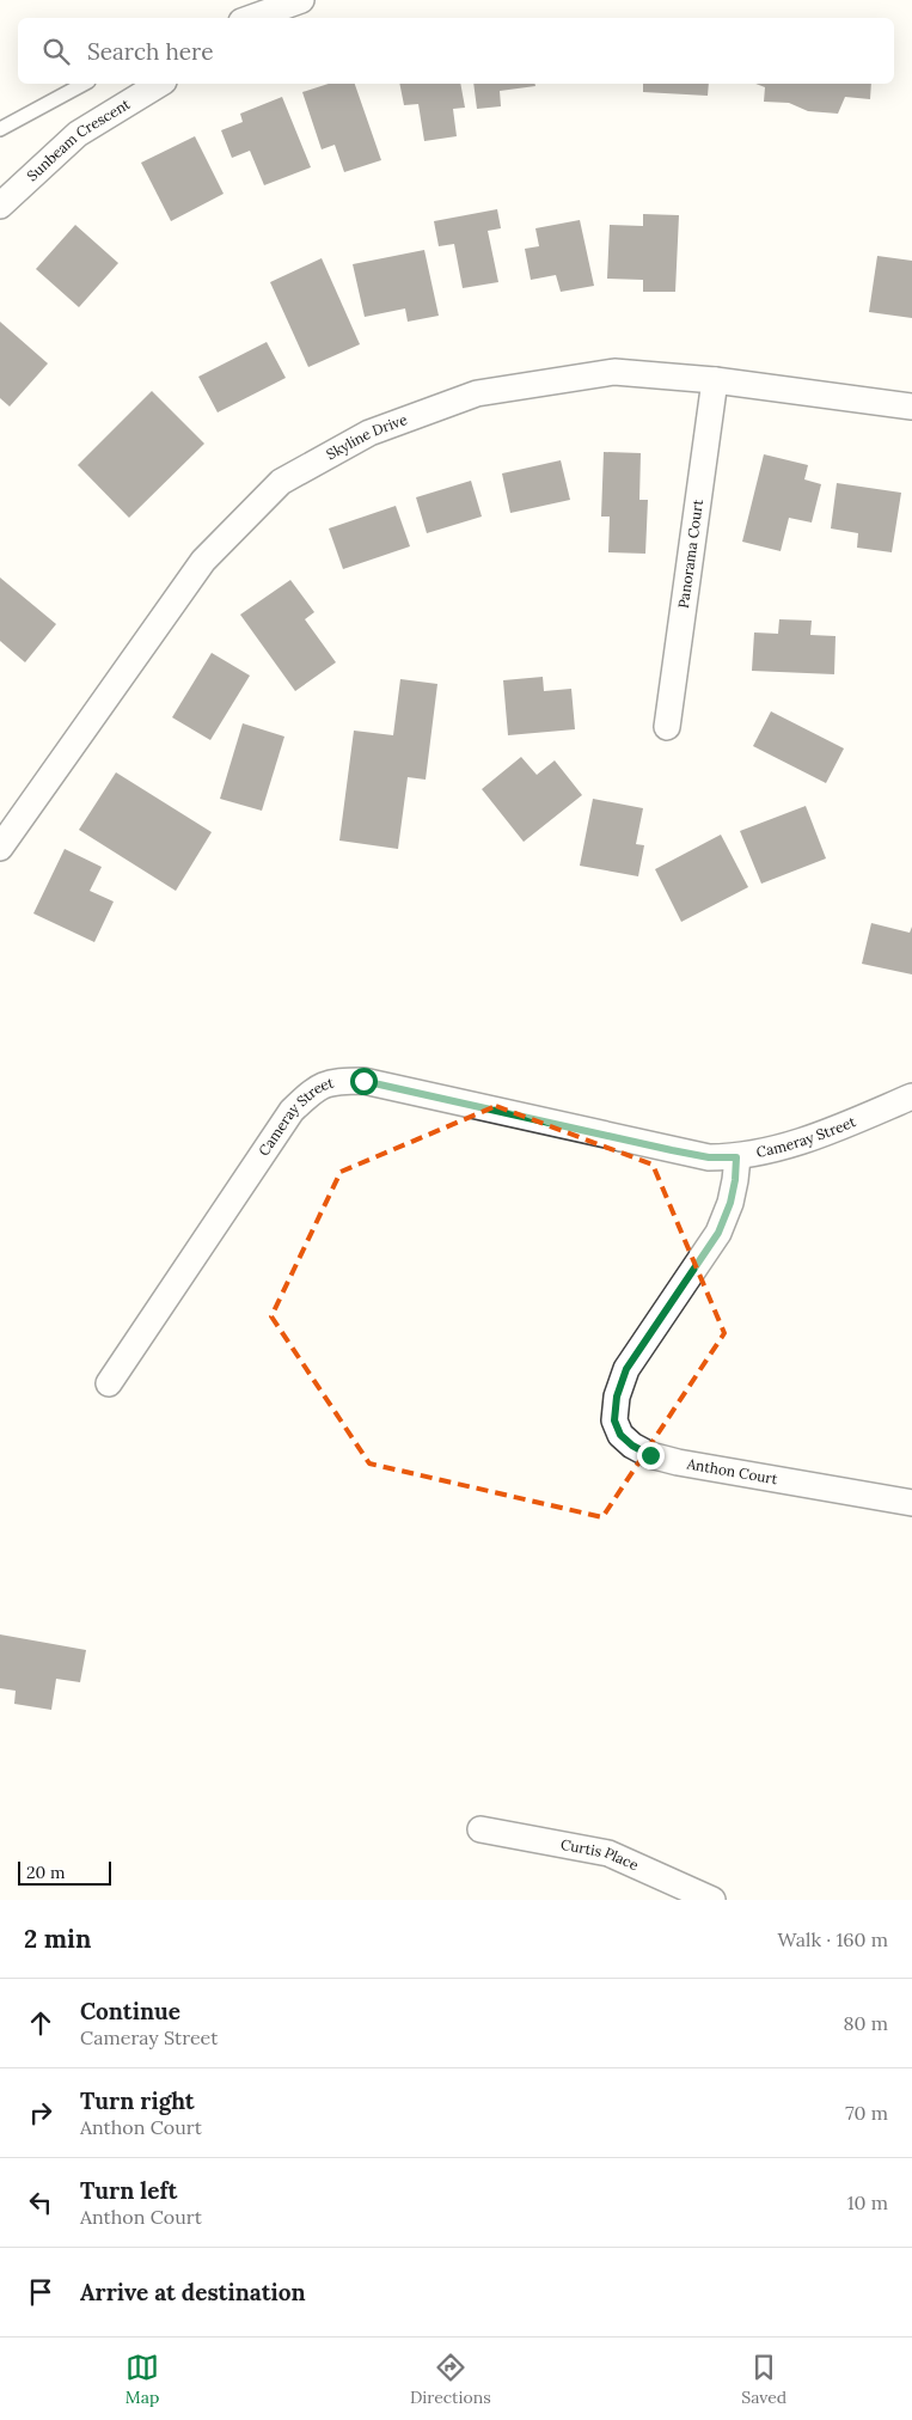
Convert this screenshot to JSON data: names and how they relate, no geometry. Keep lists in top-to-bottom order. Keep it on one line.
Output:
{"streets":{"street":["Sunbeam Crescent","Skyline Drive","Panorama Court","Cameray Street","Anthon Court","Curtis Place"]},"crossings":[["Skyline Drive","Panorama Court"],["Cameray Street","Anthon Court"]],"scale_bar":"20 m","page":{"search":"Search here","scale":"20 m","heading":["2 min","Walk · 160 m"],"list":[["Continue","Cameray Street","80 m"],["Turn right","Anthon Court","70 m"],["Turn left","Anthon Court","10 m"],"Arrive at destination"],"nav":["Map","Directions","Saved"]}}
